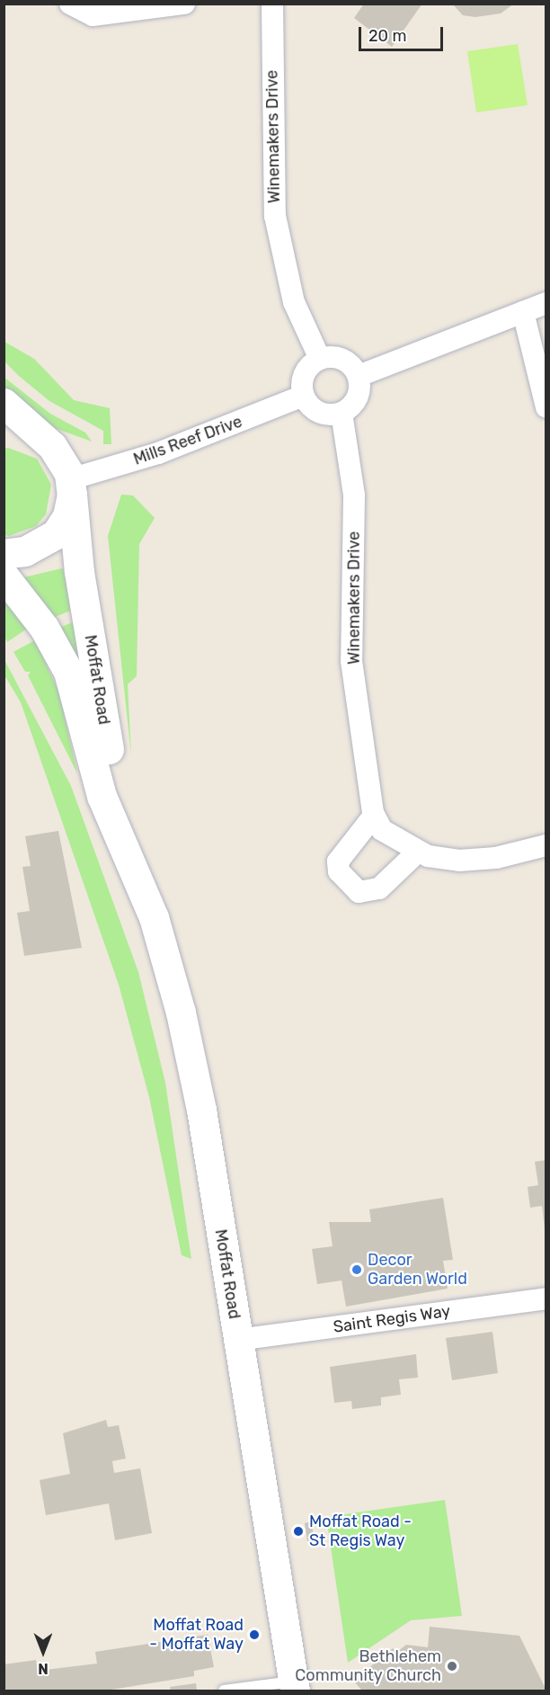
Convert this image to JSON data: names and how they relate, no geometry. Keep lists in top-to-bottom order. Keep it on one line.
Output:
{"streets":{"main road":["Moffat Road"],"street":["Winemakers Drive","Mills Reef Drive","Saint Regis Way"]},"crossings":[["Winemakers Drive","Mills Reef Drive"],["Mills Reef Drive","Moffat Road"],["Moffat Road","Saint Regis Way"]],"places":["Decor Garden World","Moffat Road - St Regis Way","Moffat Road - Moffat Way","Bethlehem Community Church"],"scale_bar":"20 m","north":"bottom"}
